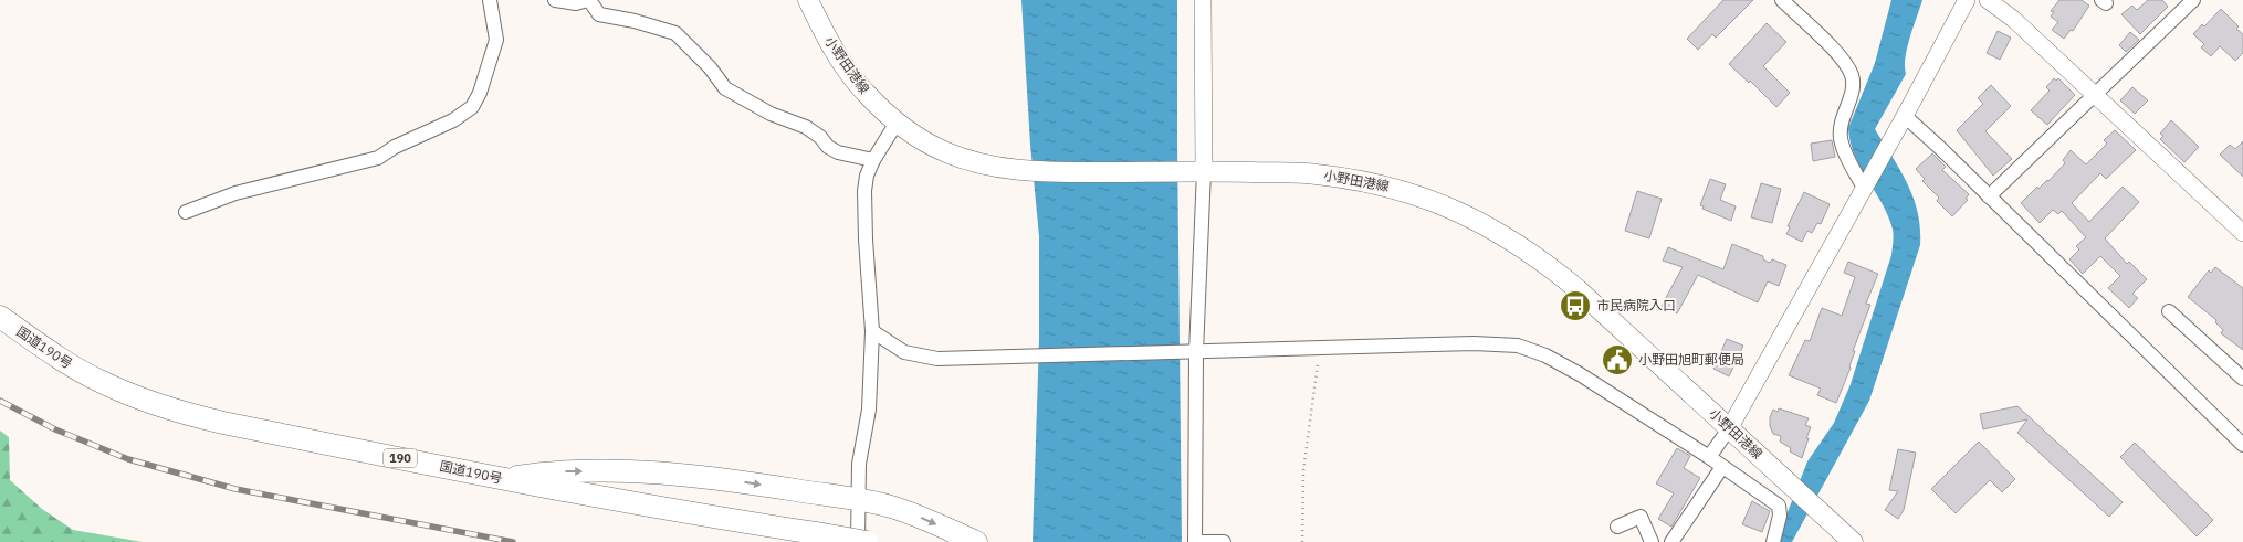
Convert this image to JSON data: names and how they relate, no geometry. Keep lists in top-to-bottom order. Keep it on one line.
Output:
{"streets":{"highway":["国道190号","190"],"main road":["小野田港線"]},"places":{"bus stop":["市民病院入口"],"public building":["小野田旭町郵便局"]}}
